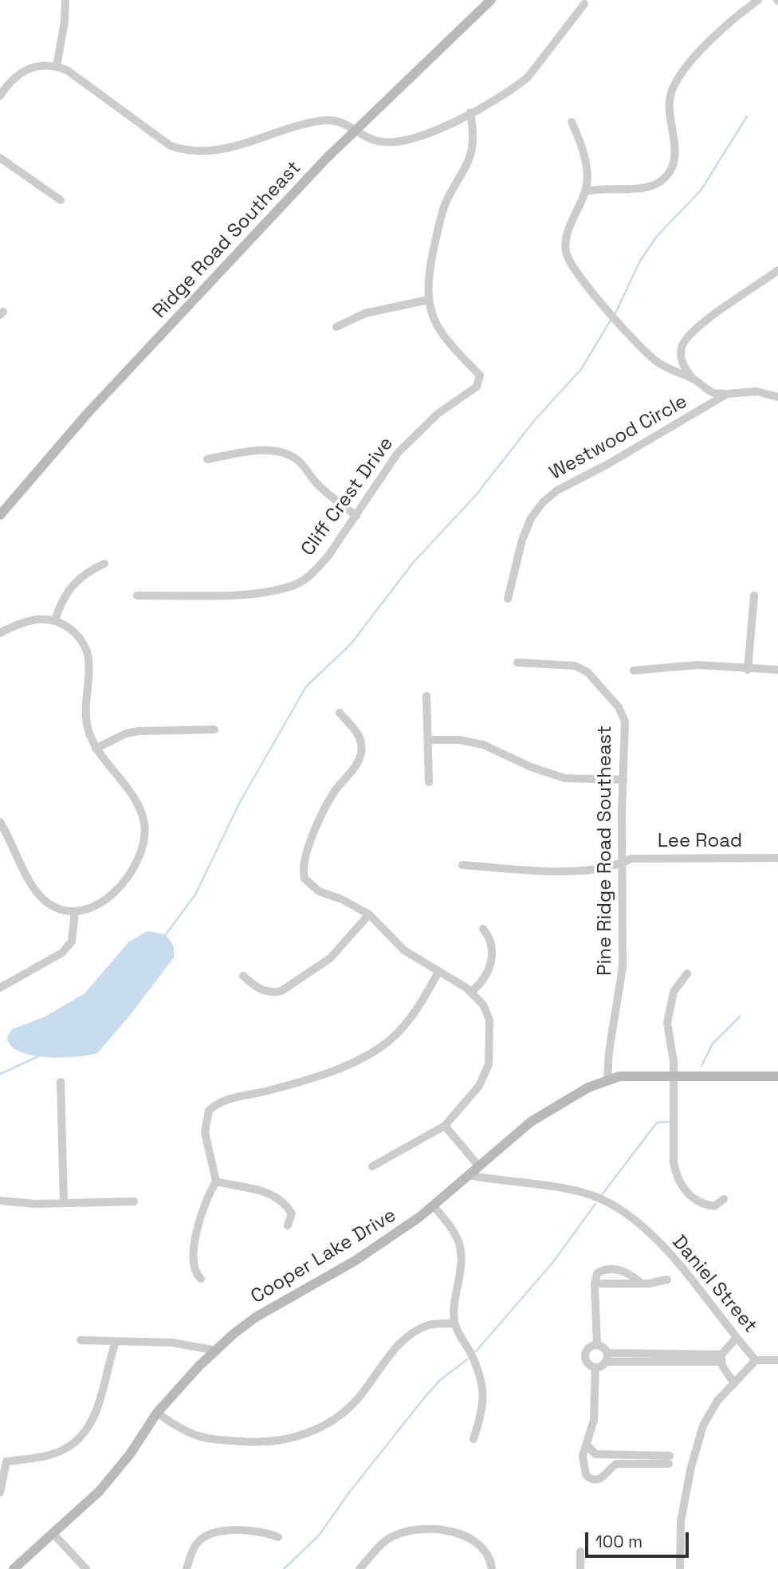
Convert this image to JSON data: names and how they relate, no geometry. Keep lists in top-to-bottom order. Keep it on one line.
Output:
{"streets":{"street":["Ridge Road Southeast","Westwood Circle","Cliff Crest Drive","Lee Road","Pine Ridge Road Southeast","Cooper Lake Drive","Daniel Street"]},"crossings":[["Lee Road","Pine Ridge Road Southeast"],["Pine Ridge Road Southeast","Cooper Lake Drive"],["Cooper Lake Drive","Daniel Street"]],"scale_bar":"100 m"}
